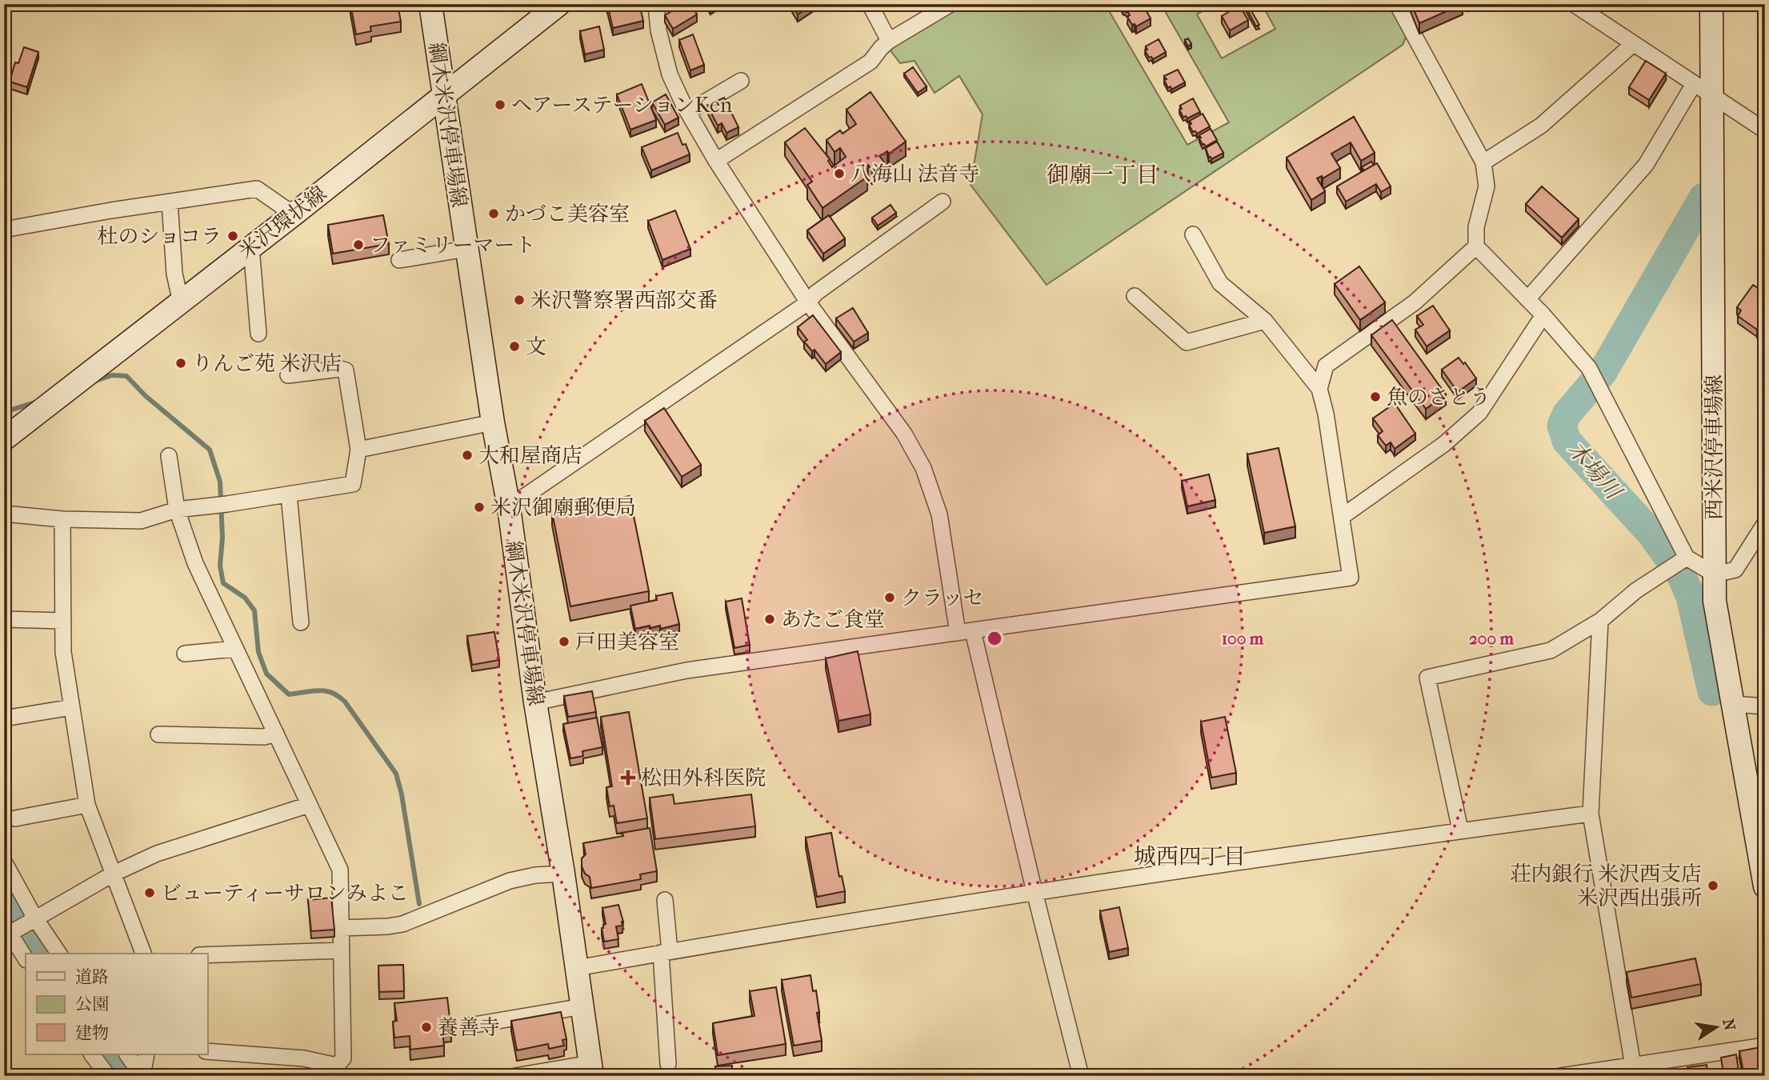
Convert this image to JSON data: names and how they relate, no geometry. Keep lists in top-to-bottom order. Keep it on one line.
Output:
{"streets":{"main road":["綱木米沢停車場線","米沢環状線","西米沢停車場線"]},"crossings":[["綱木米沢停車場線","米沢環状線"]],"districts":["御廟一丁目","城西四丁目"],"water":["木場川"],"places":{"other":["ヘアーステーションKen","八海山 法音寺","かづこ美容室","杜のショコラ","ファミリーマート","米沢警察署西部交番","文","りんご苑 米沢店","魚のさとう","大和屋商店","米沢御廟郵便局","クラッセ","あたご食堂","戸田美容室","荘内銀行 米沢西支店 米沢西出張所","ビューティーサロンみよこ","養善寺"],"health":["松田外科医院"]},"legend":["道路","公園","建物"],"north":"right","rings":["100 m","200 m"]}
